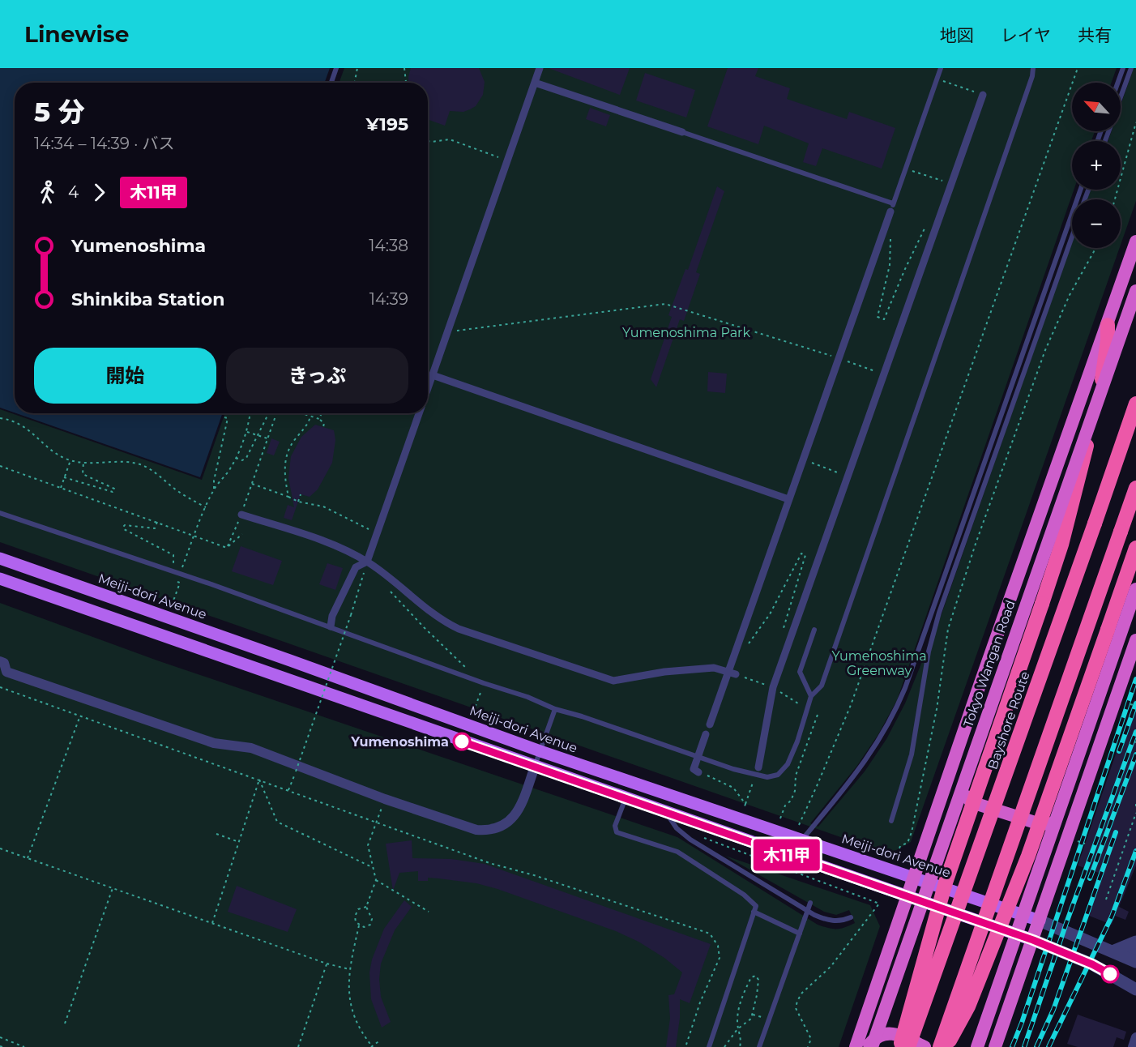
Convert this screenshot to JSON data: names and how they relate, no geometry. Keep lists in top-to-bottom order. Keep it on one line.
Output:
{"streets":{"highway":["Tokyo Wangan Road","Bayshore Route"],"main road":["Meiji-dori Avenue"]},"parks":["Yumenoshima Park","Yumenoshima Greenway"],"places":["Yumenoshima"],"lines":["bus line 木11甲"],"north":"top left","page":{"header":"Linewise","nav":["地図","レイヤ","共有"],"on_map":"木11甲","map_buttons":["+","−"],"heading":["5 分","14:34 – 14:39 · バス","¥195"],"legs":["4","木11甲"],"list":[{"name":"Yumenoshima","value":"14:38"},{"name":"Shinkiba Station","value":"14:39"}],"buttons":["開始","きっぷ"]}}
